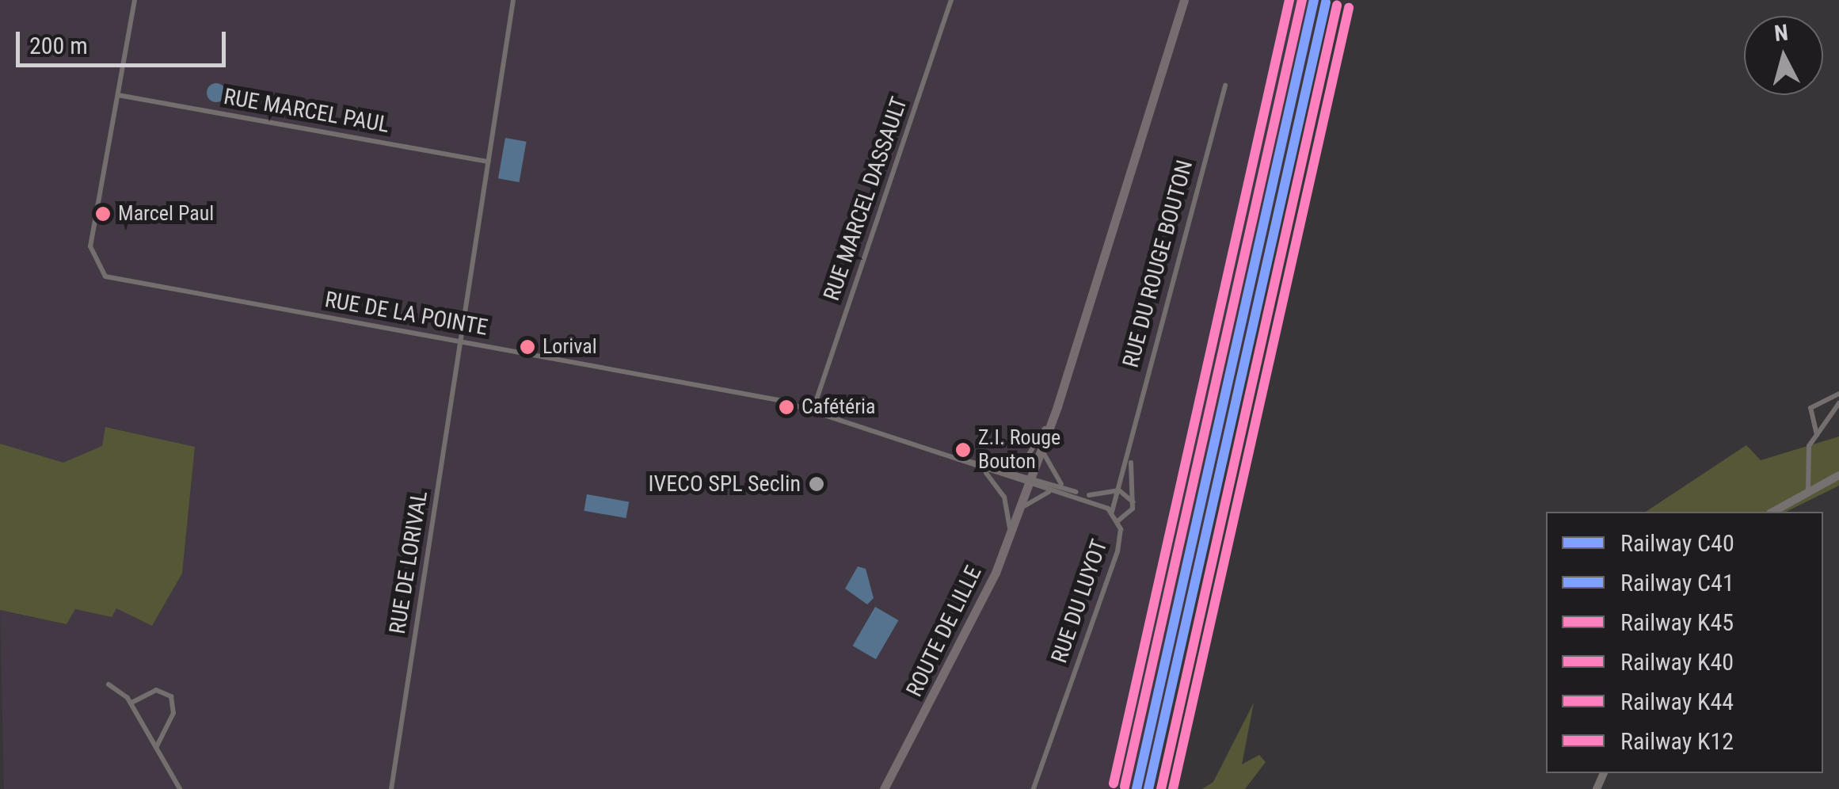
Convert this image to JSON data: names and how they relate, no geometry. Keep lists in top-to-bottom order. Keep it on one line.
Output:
{"streets":{"main road":["ROUTE DE LILLE"],"street":["RUE MARCEL PAUL","RUE MARCEL DASSAULT","RUE DU ROUGE BOUTON","RUE DE LA POINTE","RUE DE LORIVAL","RUE DU LUYOT"]},"crossings":[["RUE MARCEL PAUL","RUE DE LA POINTE"],["RUE MARCEL DASSAULT","RUE DE LA POINTE"],["RUE DU ROUGE BOUTON","RUE DU LUYOT"],["RUE DE LA POINTE","RUE DE LORIVAL"],["RUE DE LA POINTE","RUE DU LUYOT"],["RUE DE LA POINTE","ROUTE DE LILLE"],["RUE DU LUYOT","ROUTE DE LILLE"]],"places":["Marcel Paul","Lorival","Cafétéria","Z.I. Rouge Bouton","IVECO SPL Seclin"],"lines":["rail line C40","rail line K45","rail line K44","rail line C41","rail line K40","rail line K12"],"legend":["Railway C40","Railway C41","Railway K45","Railway K40","Railway K44","Railway K12"],"scale_bar":"200 m","north":"top"}
